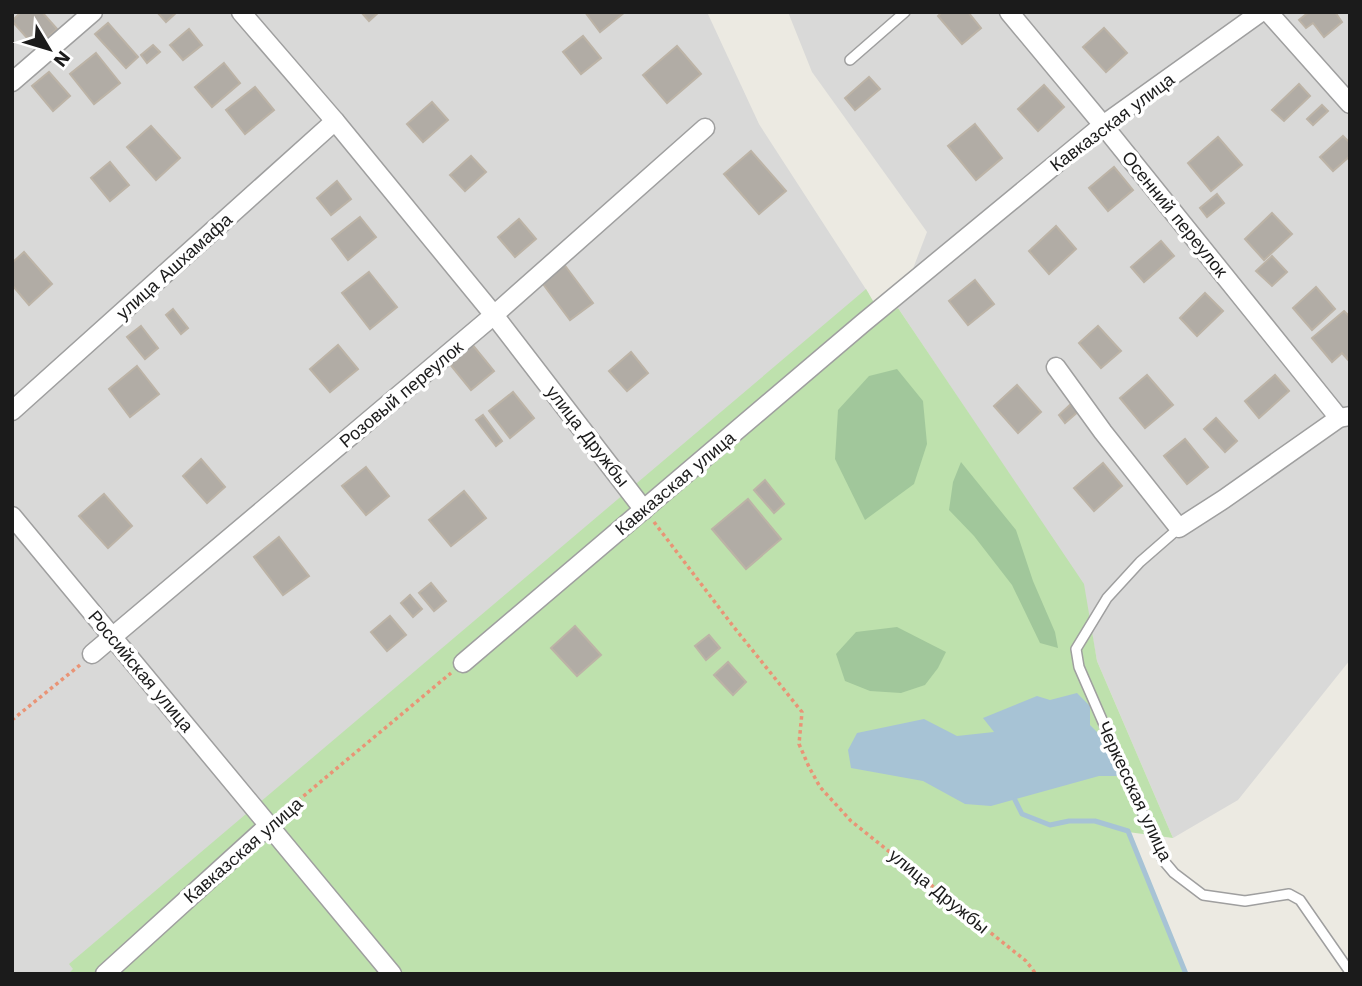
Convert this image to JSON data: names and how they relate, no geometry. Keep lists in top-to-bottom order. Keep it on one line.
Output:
{"streets":{"street":["Кавказcкая улица","Осенний переулок","улица Ашхамафа","Розовый переулок","улица Дружбы","Российская улица"],"lane":["Черкесская улица"]},"crossings":[["Кавказcкая улица","Осенний переулок"],["Кавказcкая улица","улица Дружбы"],["Кавказcкая улица","Российская улица"],["улица Ашхамафа","улица Дружбы"],["Розовый переулок","улица Дружбы"],["Розовый переулок","Российская улица"]],"north":"bottom right"}
